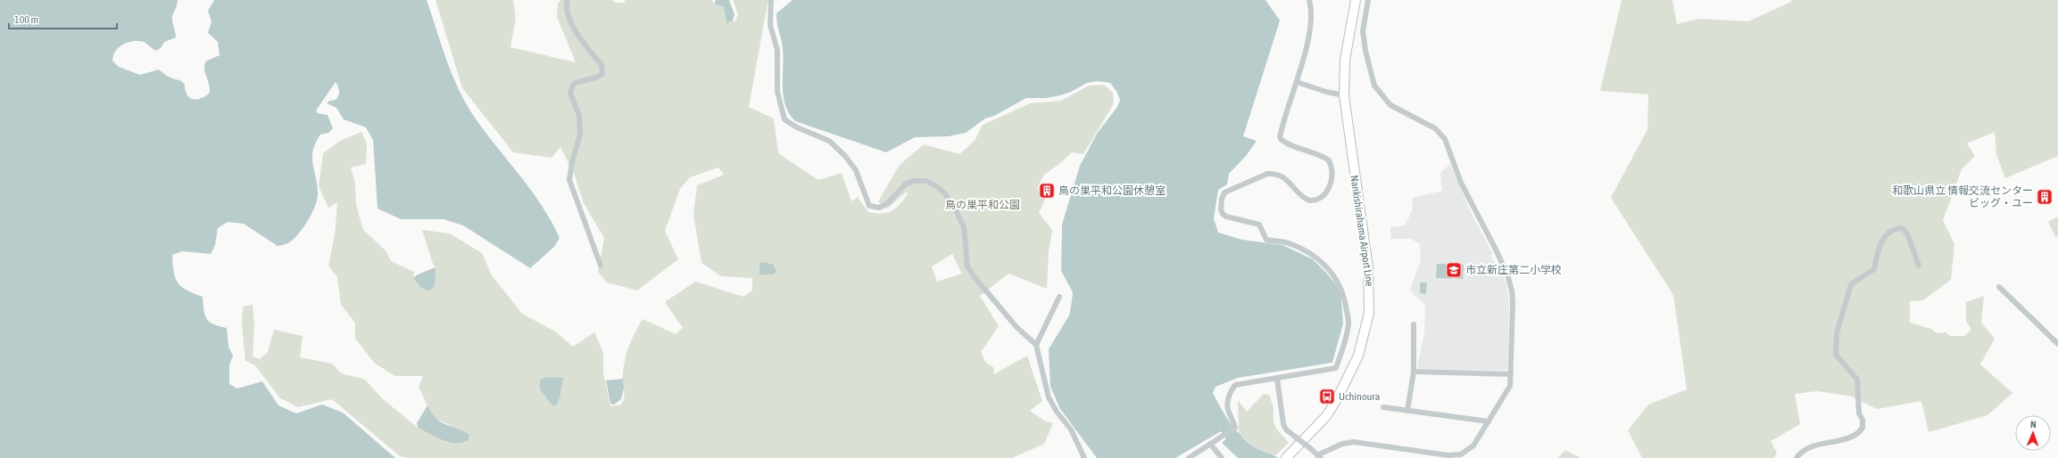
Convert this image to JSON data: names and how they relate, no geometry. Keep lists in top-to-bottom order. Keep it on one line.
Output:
{"streets":{"main road":["Nankishirahama Airport Line"]},"parks":["鳥の巣平和公園"],"places":{"building":["鳥の巣平和公園休憩室","和歌山県立 情報交流センター ビッグ・ユー"],"school or university":["市立新庄第二小学校"],"bus stop":["Uchinoura"]},"scale_bar":"100 m","north":"top"}
